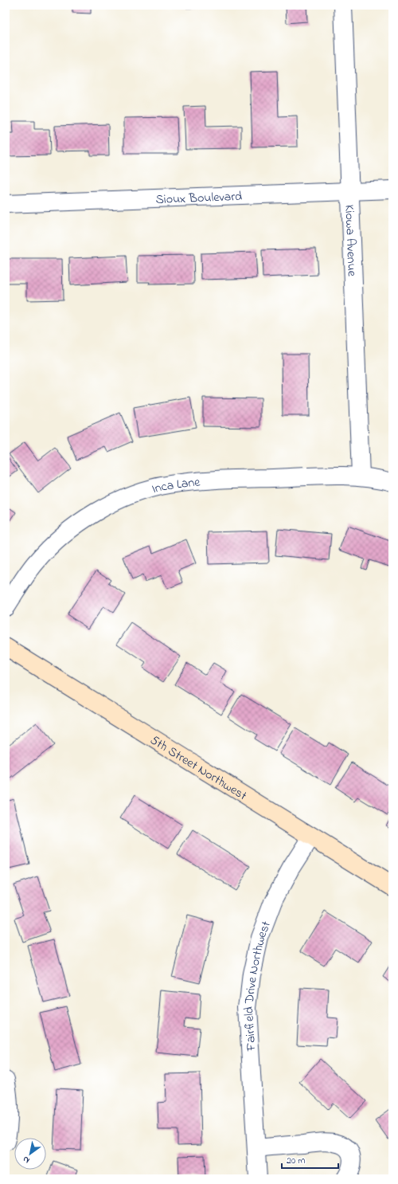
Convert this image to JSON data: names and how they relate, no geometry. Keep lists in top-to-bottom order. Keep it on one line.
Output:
{"streets":{"street":["Sioux Boulevard","Kiowa Avenue","Inca Lane","5th Street Northwest","Fairfield Drive Northwest"]},"crossings":[["Sioux Boulevard","Kiowa Avenue"],["Kiowa Avenue","Inca Lane"],["5th Street Northwest","Fairfield Drive Northwest"]],"scale_bar":"20 m","north":"bottom left"}
